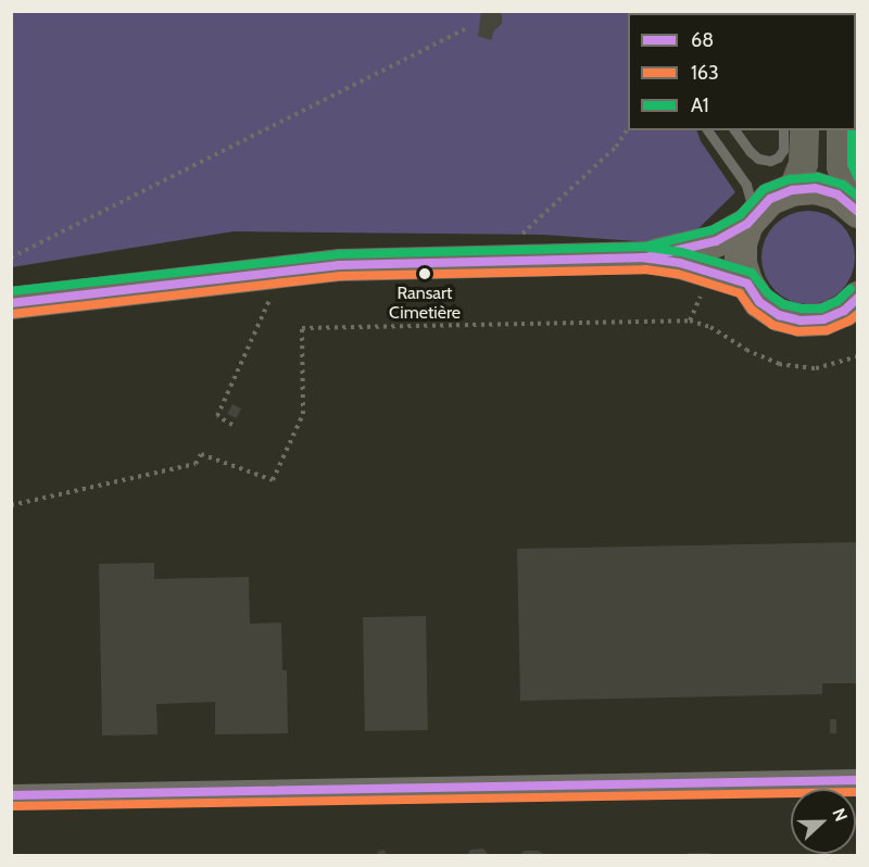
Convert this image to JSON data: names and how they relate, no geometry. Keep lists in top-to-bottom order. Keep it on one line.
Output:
{"places":["Ransart Cimetière"],"lines":["transit line A1","transit line 68","transit line 163"],"legend":["68","163","A1"],"north":"right"}
